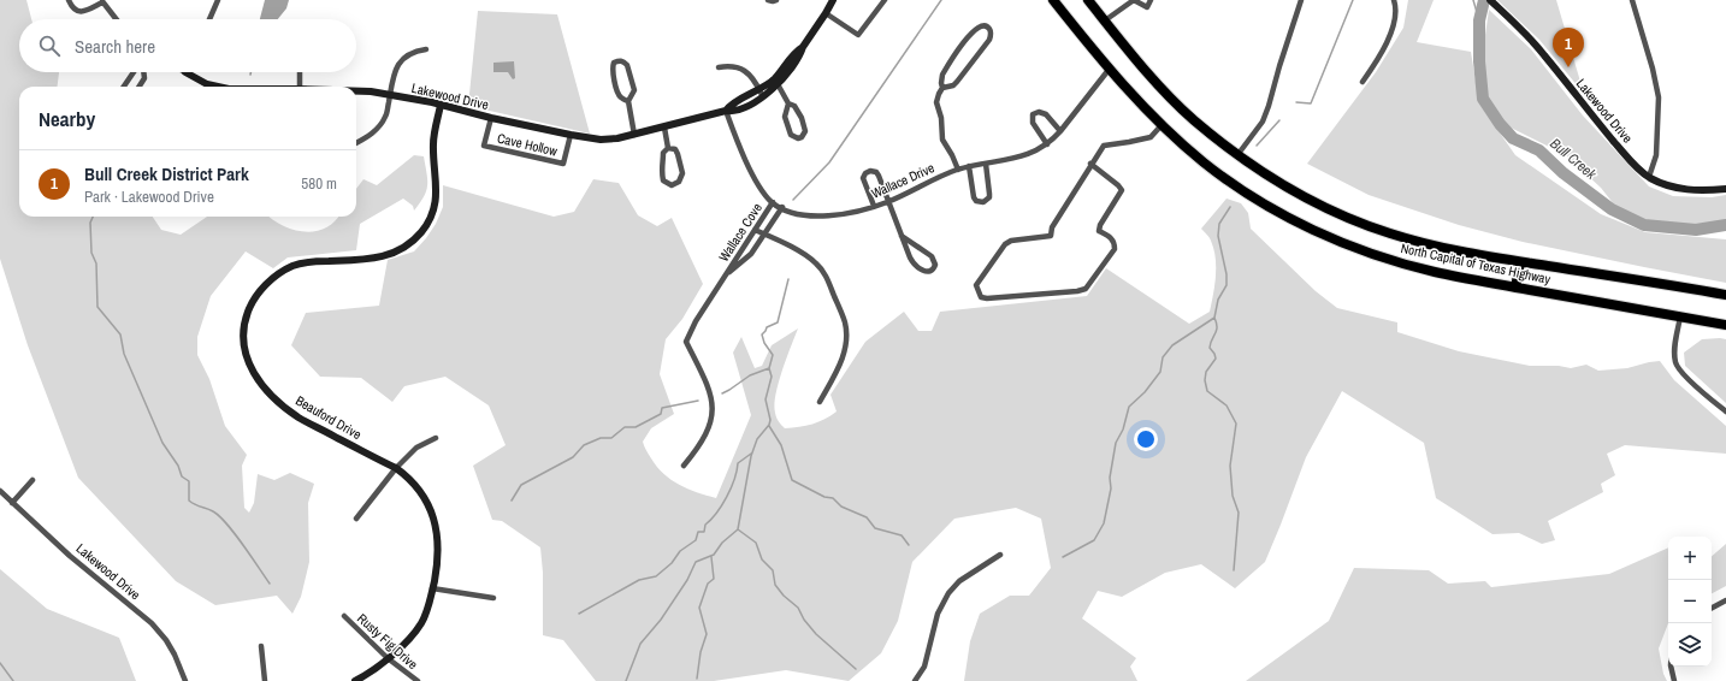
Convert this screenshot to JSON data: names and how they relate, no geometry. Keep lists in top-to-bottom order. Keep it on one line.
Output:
{"streets":{"highway":["North Capital of Texas Highway"],"street":["Lakewood Drive","Cave Hollow","Wallace Drive","Wallace Cove","Beauford Drive","Rusty Fig Drive"]},"crossings":[["Lakewood Drive","Cave Hollow"],["Lakewood Drive","Wallace Drive"],["Lakewood Drive","Beauford Drive"],["Wallace Drive","Wallace Cove"],["Wallace Drive","North Capital of Texas Highway"],["Beauford Drive","Rusty Fig Drive"]],"water":["Bull Creek"],"page":{"search":"Search here","pins":"1","heading":"Nearby","list":[{"mark":"1","name":"Bull Creek District Park","note":"Park · Lakewood Drive","value":"580 m"}],"map_buttons":["+","−"]}}
